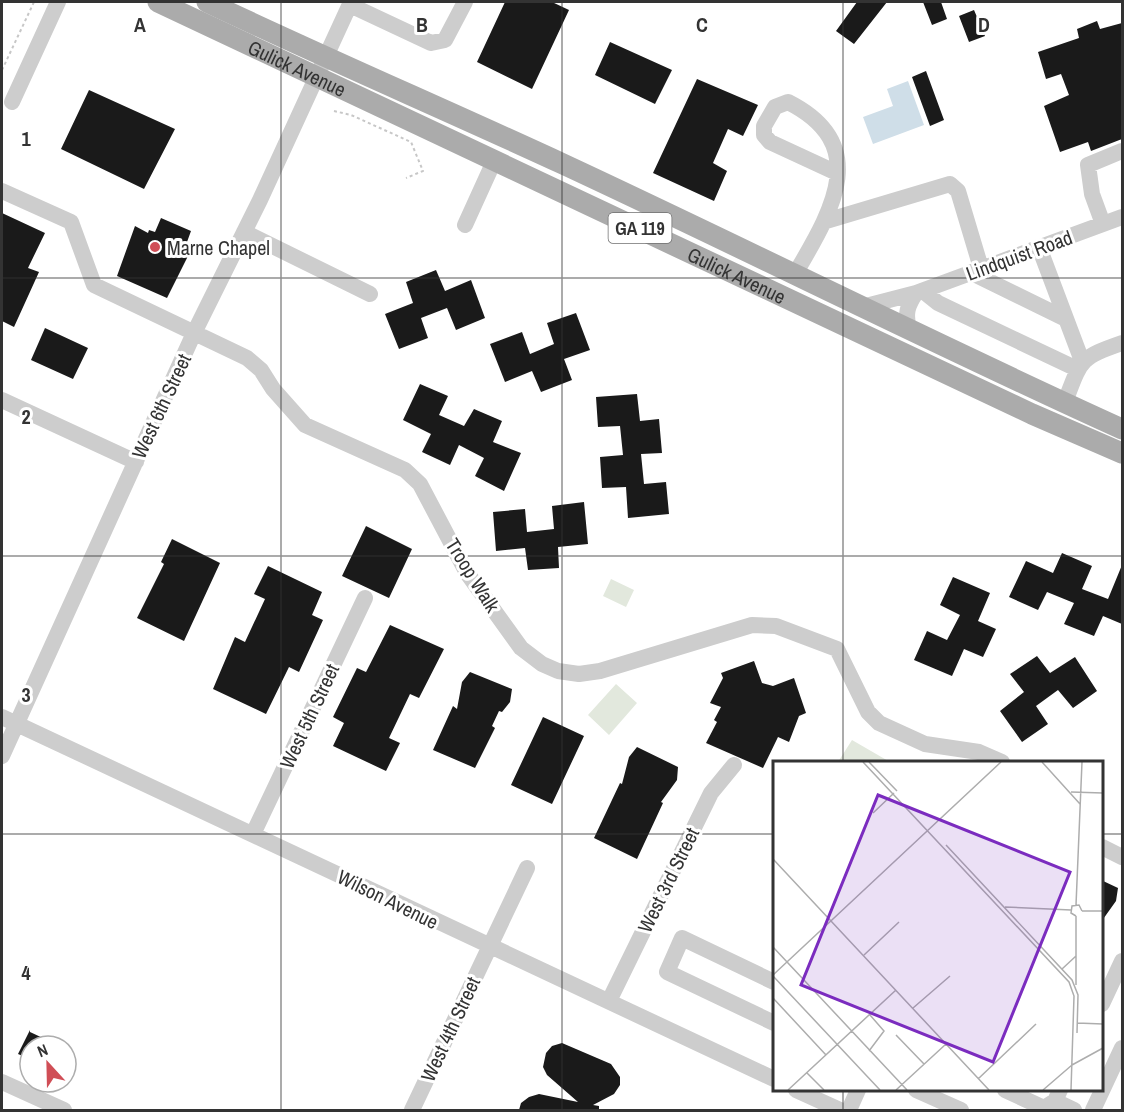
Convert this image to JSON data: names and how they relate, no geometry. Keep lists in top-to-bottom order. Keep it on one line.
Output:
{"streets":{"main road":["Gulick Avenue","GA 119"],"street":["Lindquist Road","West 6th Street","Troop Walk","West 5th Street","West 3rd Street","Wilson Avenue","West 4th Street"]},"crossings":[["Gulick Avenue","Lindquist Road"],["Gulick Avenue","West 6th Street"],["West 6th Street","Troop Walk"],["West 6th Street","Wilson Avenue"],["West 5th Street","Wilson Avenue"],["West 3rd Street","Wilson Avenue"],["Wilson Avenue","West 4th Street"]],"places":["Marne Chapel"],"north":"top","grid":{"columns":["A","B","C","D"],"rows":["1","2","3","4"]}}
